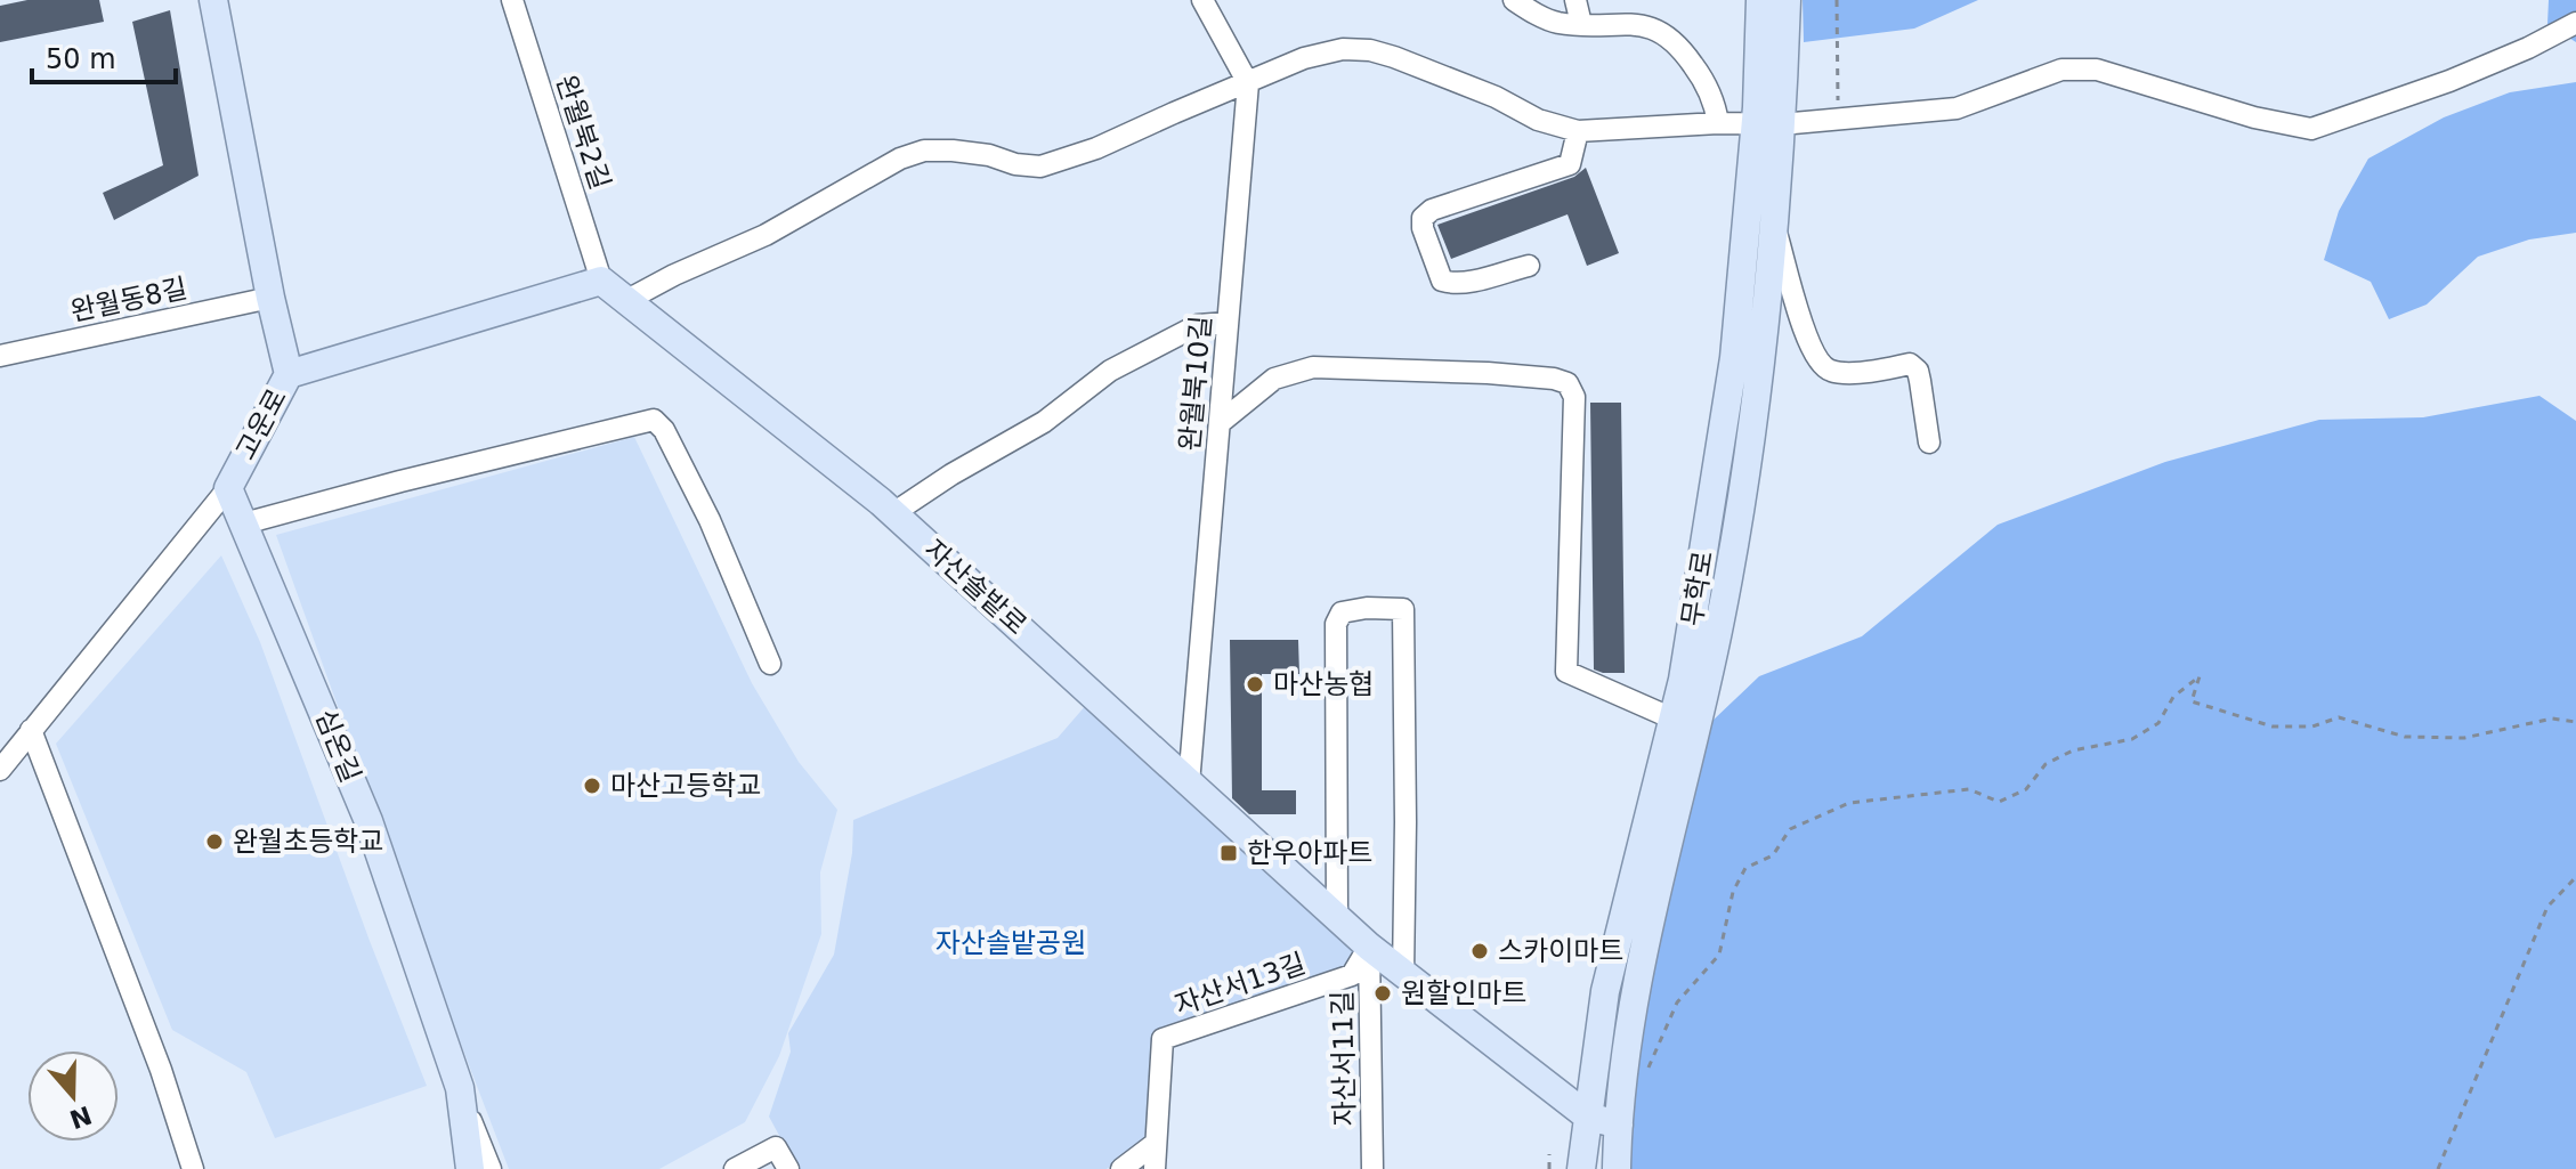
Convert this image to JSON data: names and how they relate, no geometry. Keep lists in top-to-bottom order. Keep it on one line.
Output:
{"streets":{"main road":["고운로","자산솔밭로","무학로","심온길"],"street":["완월북2길","완월동8길","완월북10길","자산서13길","자산서11길"]},"crossings":[["완월북2길","자산솔밭로"],["완월동8길","고운로"],["완월북10길","자산솔밭로"],["고운로","심온길"],["자산솔밭로","무학로"],["자산솔밭로","자산서13길"],["자산솔밭로","자산서11길"],["자산서13길","자산서11길"]],"parks":["자산솔밭공원"],"places":{"other":["마산농협","마산고등학교","완월초등학교","스카이마트","원할인마트"],"transit":["한우아파트"]},"scale_bar":"50 m","north":"bottom"}
